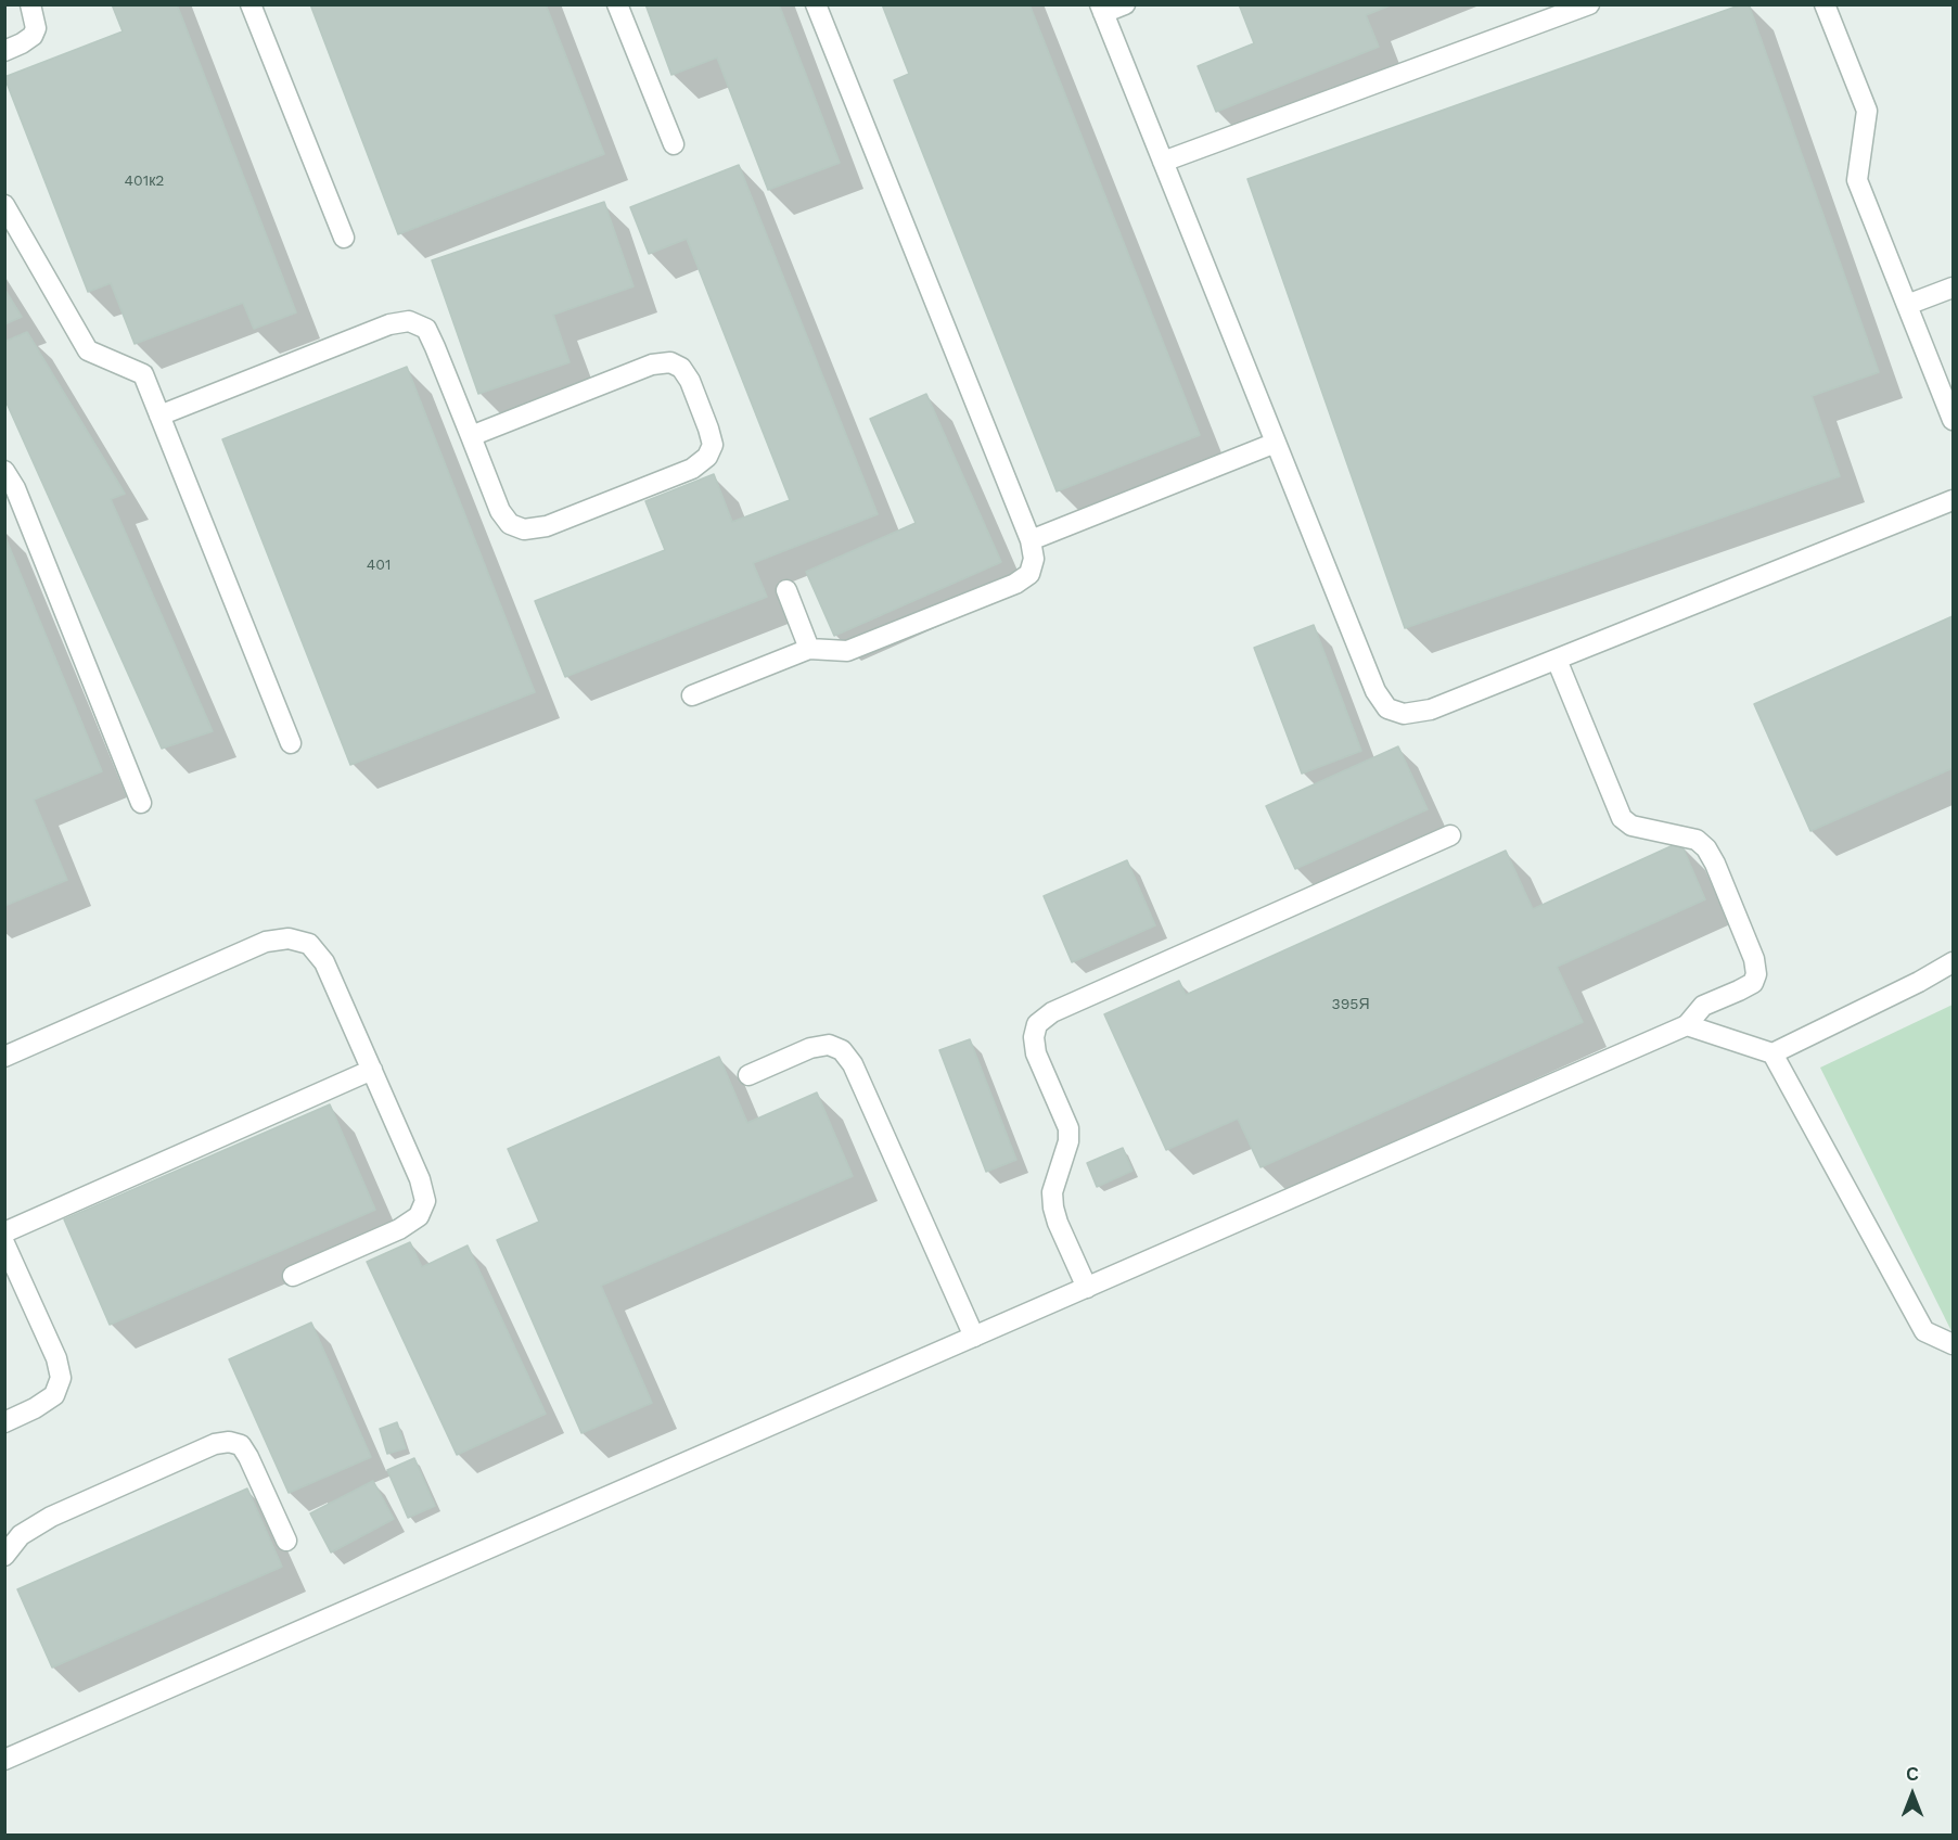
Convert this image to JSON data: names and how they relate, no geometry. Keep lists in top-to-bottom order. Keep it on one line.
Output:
{"house_numbers":["401к2","401","395Я"],"north":"top"}
